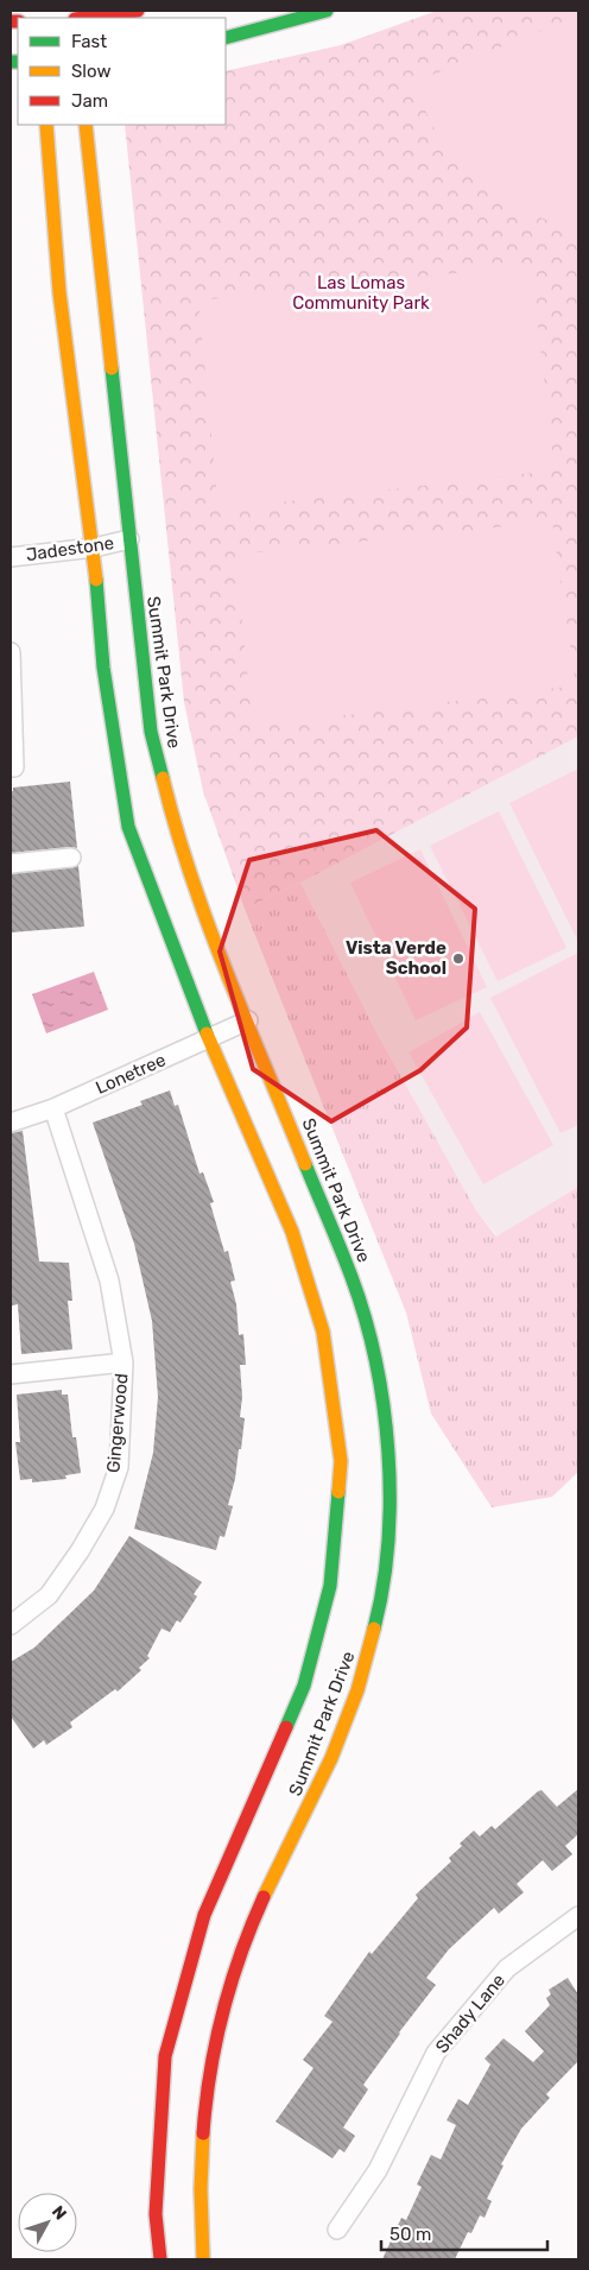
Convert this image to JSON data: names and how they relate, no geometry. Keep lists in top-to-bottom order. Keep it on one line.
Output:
{"streets":{"street":["Jadestone","Summit Park Drive","Lonetree","Gingerwood","Shady Lane"]},"crossings":[["Jadestone","Summit Park Drive"],["Summit Park Drive","Lonetree"],["Lonetree","Gingerwood"]],"parks":["Las Lomas Community Park"],"places":["Vista Verde School"],"legend":["Fast","Slow","Jam"],"scale_bar":"50 m","north":"top right"}
